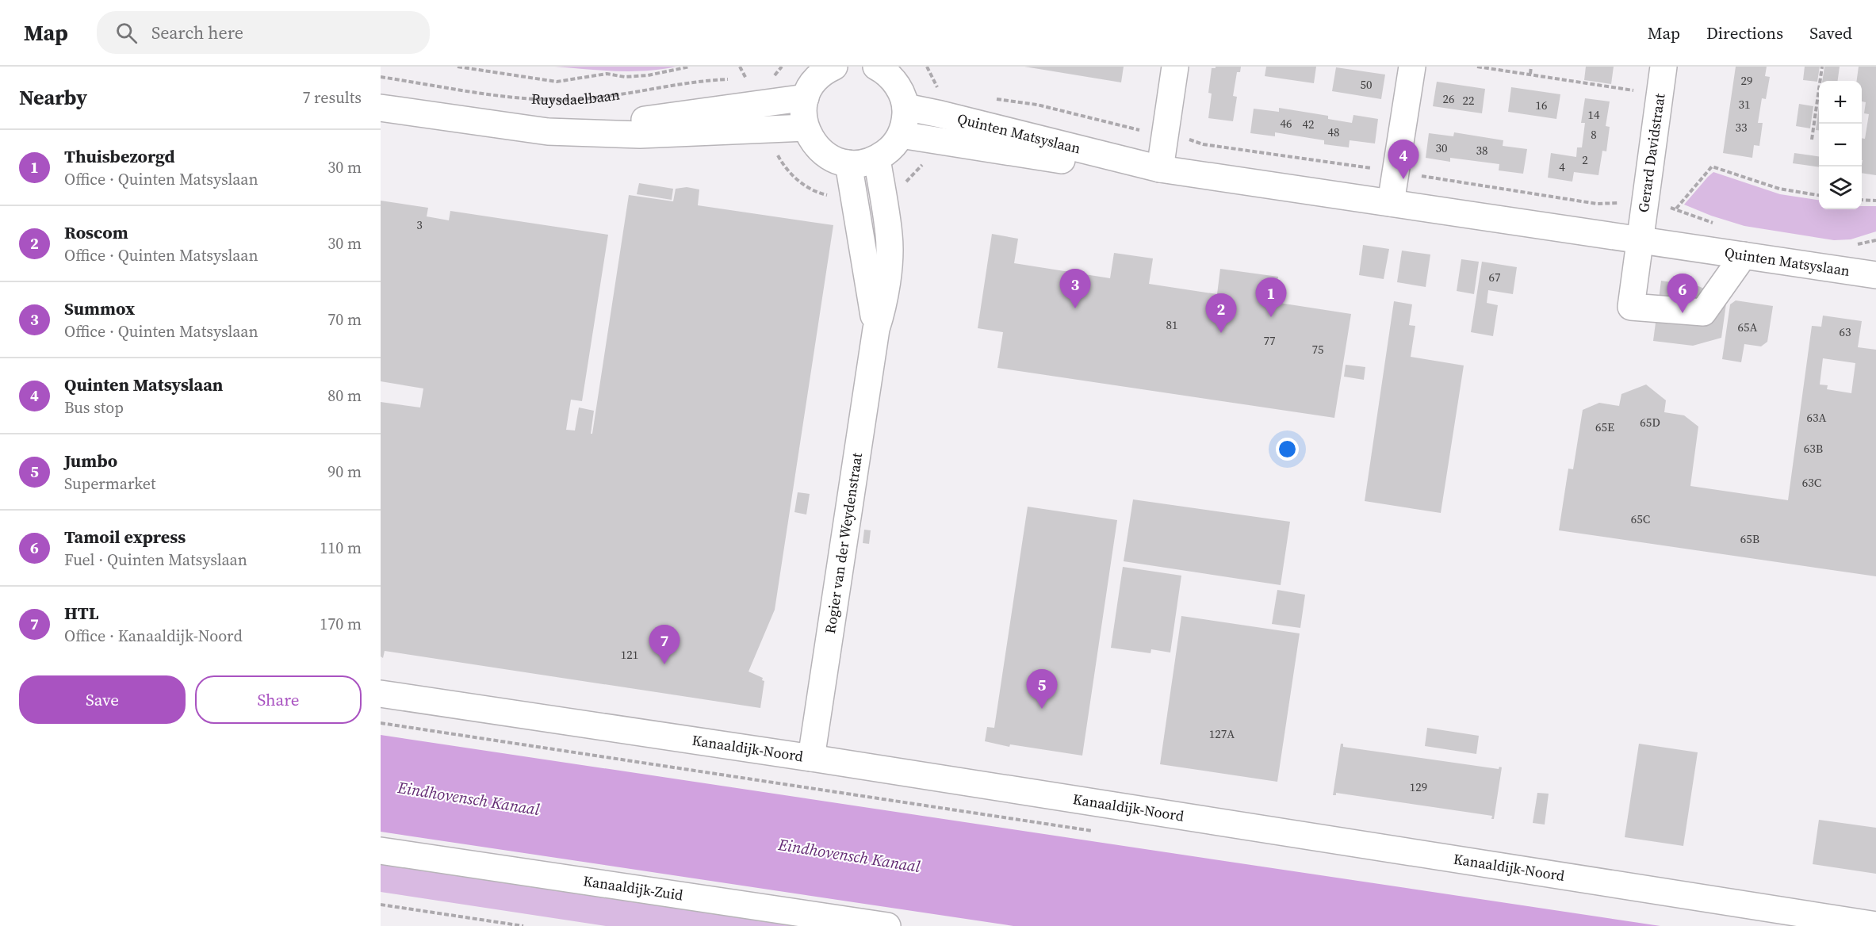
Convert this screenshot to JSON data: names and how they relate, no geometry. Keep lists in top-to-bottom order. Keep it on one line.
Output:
{"streets":{"street":["Quinten Matsyslaan","Gerard Davidstraat","Rogier van der Weydenstraat","Kanaaldijk-Noord","Kanaaldijk-Zuid"],"path":["Ruysdaelbaan"]},"crossings":[["Quinten Matsyslaan","Gerard Davidstraat"],["Rogier van der Weydenstraat","Kanaaldijk-Noord"]],"water":["Eindhovensch Kanaal"],"house_numbers":["29","50","26","22","31","16","14","46","42","33","48","8","30","38","2","4","3","67","81","65A","63","77","75","63A","65D","65E","63B","63C","65C","65B","121","127A","129"],"page":{"header":"Map","search":"Search here","nav":["Map","Directions","Saved"],"heading":["Nearby","7 results"],"map_buttons":["+","−"],"list":[{"mark":"1","name":"Thuisbezorgd","note":"Office · Quinten Matsyslaan","value":"30 m"},{"mark":"2","name":"Roscom","note":"Office · Quinten Matsyslaan","value":"30 m"},{"mark":"3","name":"Summox","note":"Office · Quinten Matsyslaan","value":"70 m"},{"mark":"4","name":"Quinten Matsyslaan","note":"Bus stop","value":"80 m"},{"mark":"5","name":"Jumbo","note":"Supermarket","value":"90 m"},{"mark":"6","name":"Tamoil express","note":"Fuel · Quinten Matsyslaan","value":"110 m"},{"mark":"7","name":"HTL","note":"Office · Kanaaldijk-Noord","value":"170 m"}],"pins":["4","3","6","1","2","7","5"],"buttons":["Save","Share"]}}
